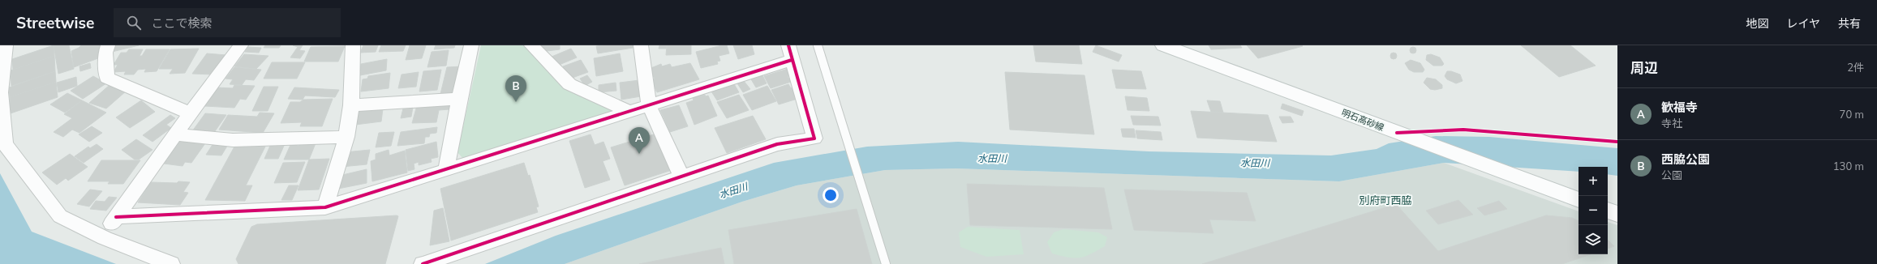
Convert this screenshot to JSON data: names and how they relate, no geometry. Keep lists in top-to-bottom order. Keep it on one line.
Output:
{"streets":{"main road":["明石高砂線"]},"districts":["別府町西脇"],"water":["水田川"],"page":{"header":"Streetwise","search":"ここで検索","nav":["地図","レイヤ","共有"],"heading":["周辺","2件"],"pins":["B","A"],"list":[{"mark":"A","name":"歓福寺","note":"寺社","value":"70 m"},{"mark":"B","name":"西脇公園","note":"公園","value":"130 m"}],"map_buttons":["+","−"]}}
